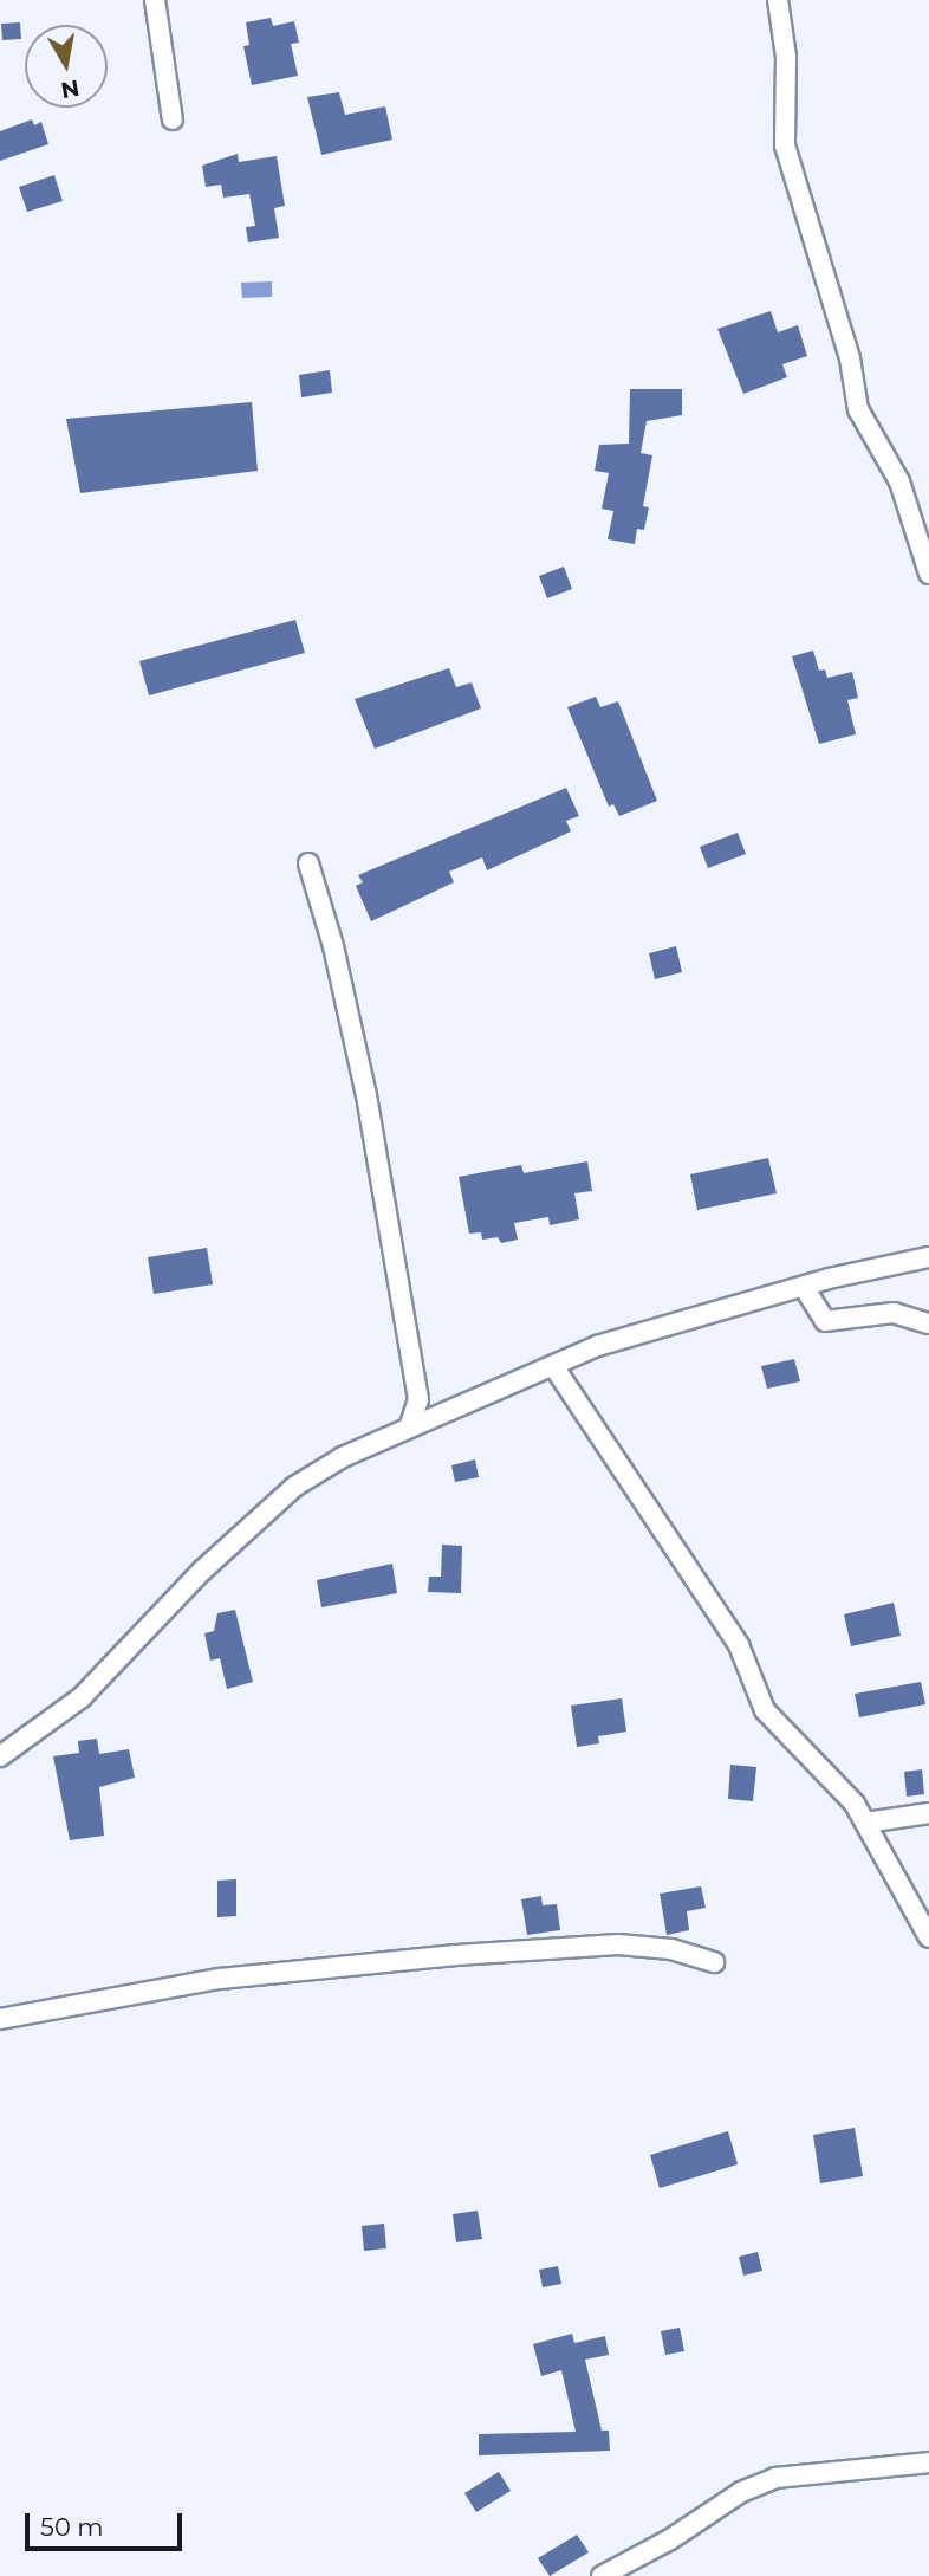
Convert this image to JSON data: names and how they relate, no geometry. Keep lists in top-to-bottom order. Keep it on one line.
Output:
{"scale_bar":"50 m","north":"bottom"}
